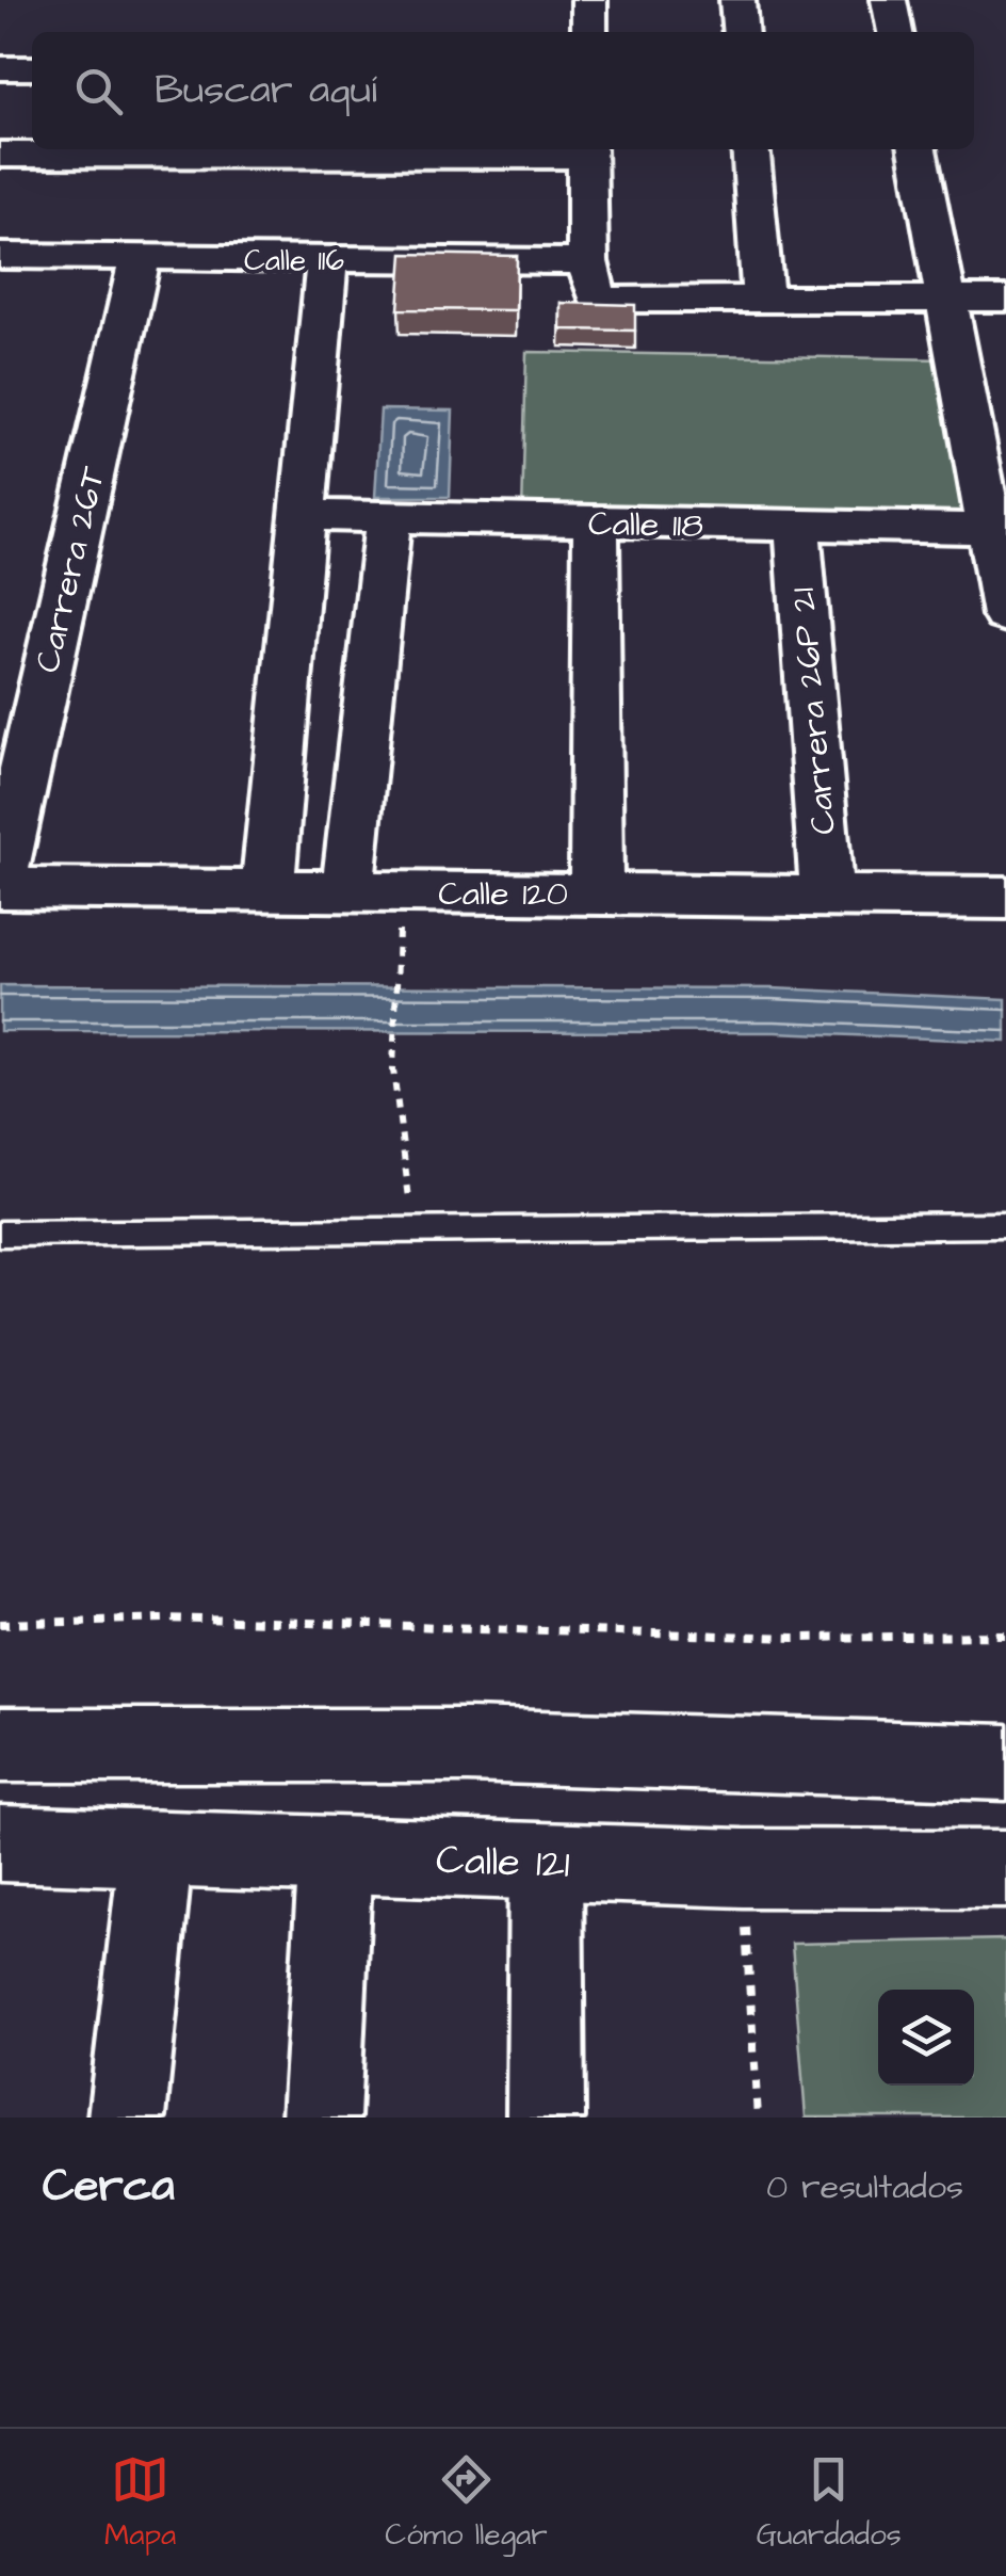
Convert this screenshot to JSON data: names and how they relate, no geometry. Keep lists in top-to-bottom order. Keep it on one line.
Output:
{"streets":{"main road":["Calle 121"],"street":["Calle 116","Calle 118","Carrera 26T","Carrera 26P 21","Calle 120"]},"crossings":[["Calle 116","Carrera 26T"],["Calle 118","Carrera 26P 21"],["Carrera 26P 21","Calle 120"]],"page":{"search":"Buscar aquí","heading":["Cerca","0 resultados"],"nav":["Mapa","Cómo llegar","Guardados"]}}
